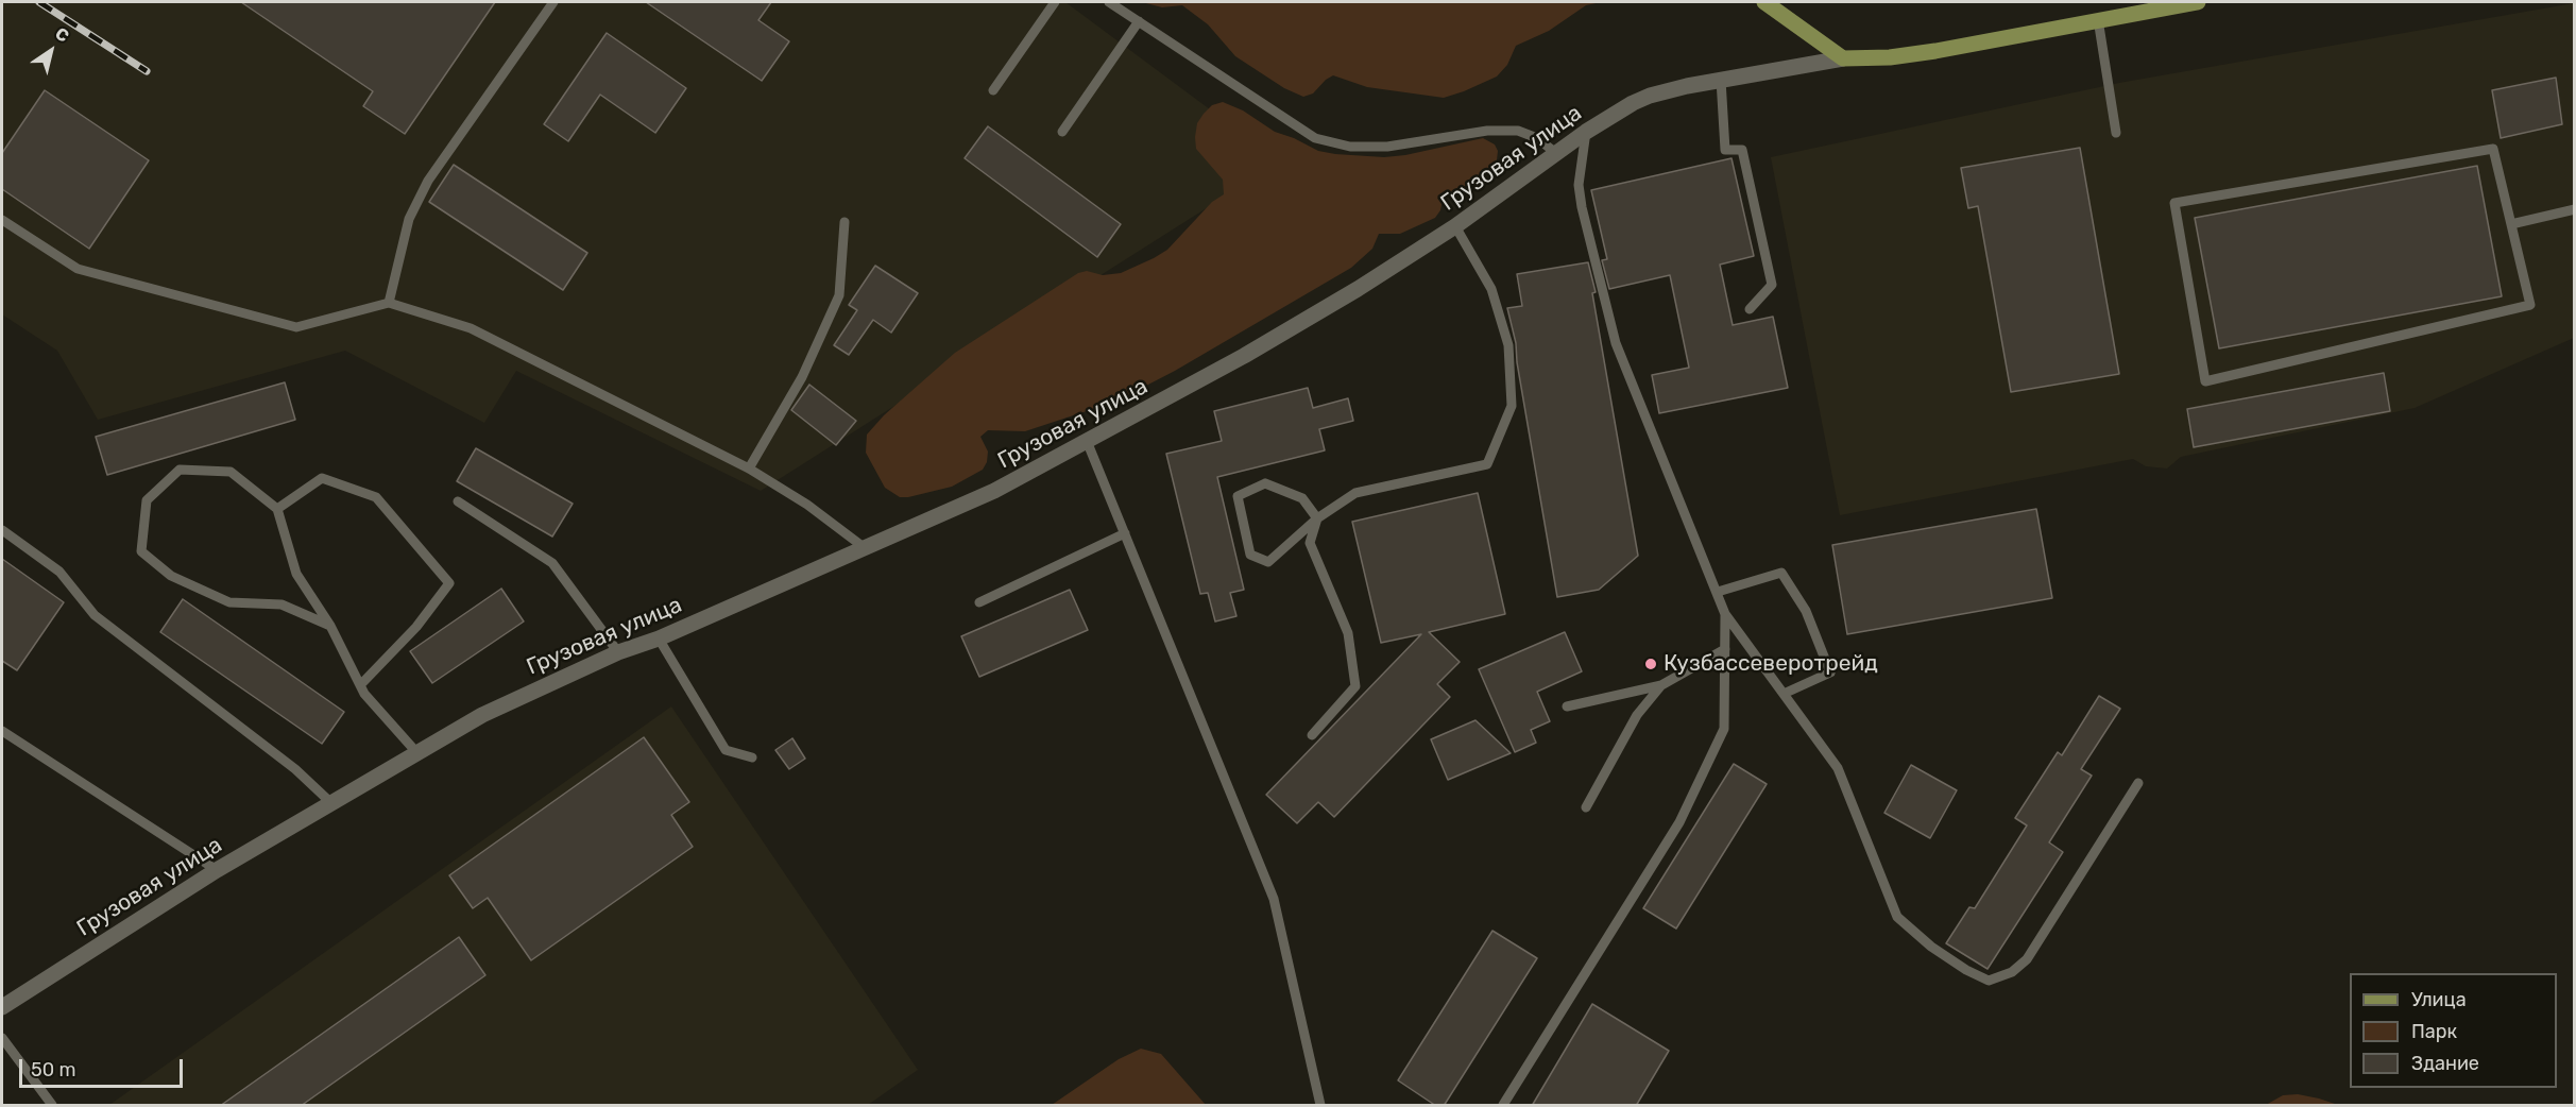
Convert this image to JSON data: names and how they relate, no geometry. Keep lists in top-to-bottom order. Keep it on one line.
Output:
{"streets":{"main road":["Грузовая улица"]},"places":["Кузбассеверотрейд"],"legend":["Улица","Парк","Здание"],"scale_bar":"50 m","north":"top right"}
